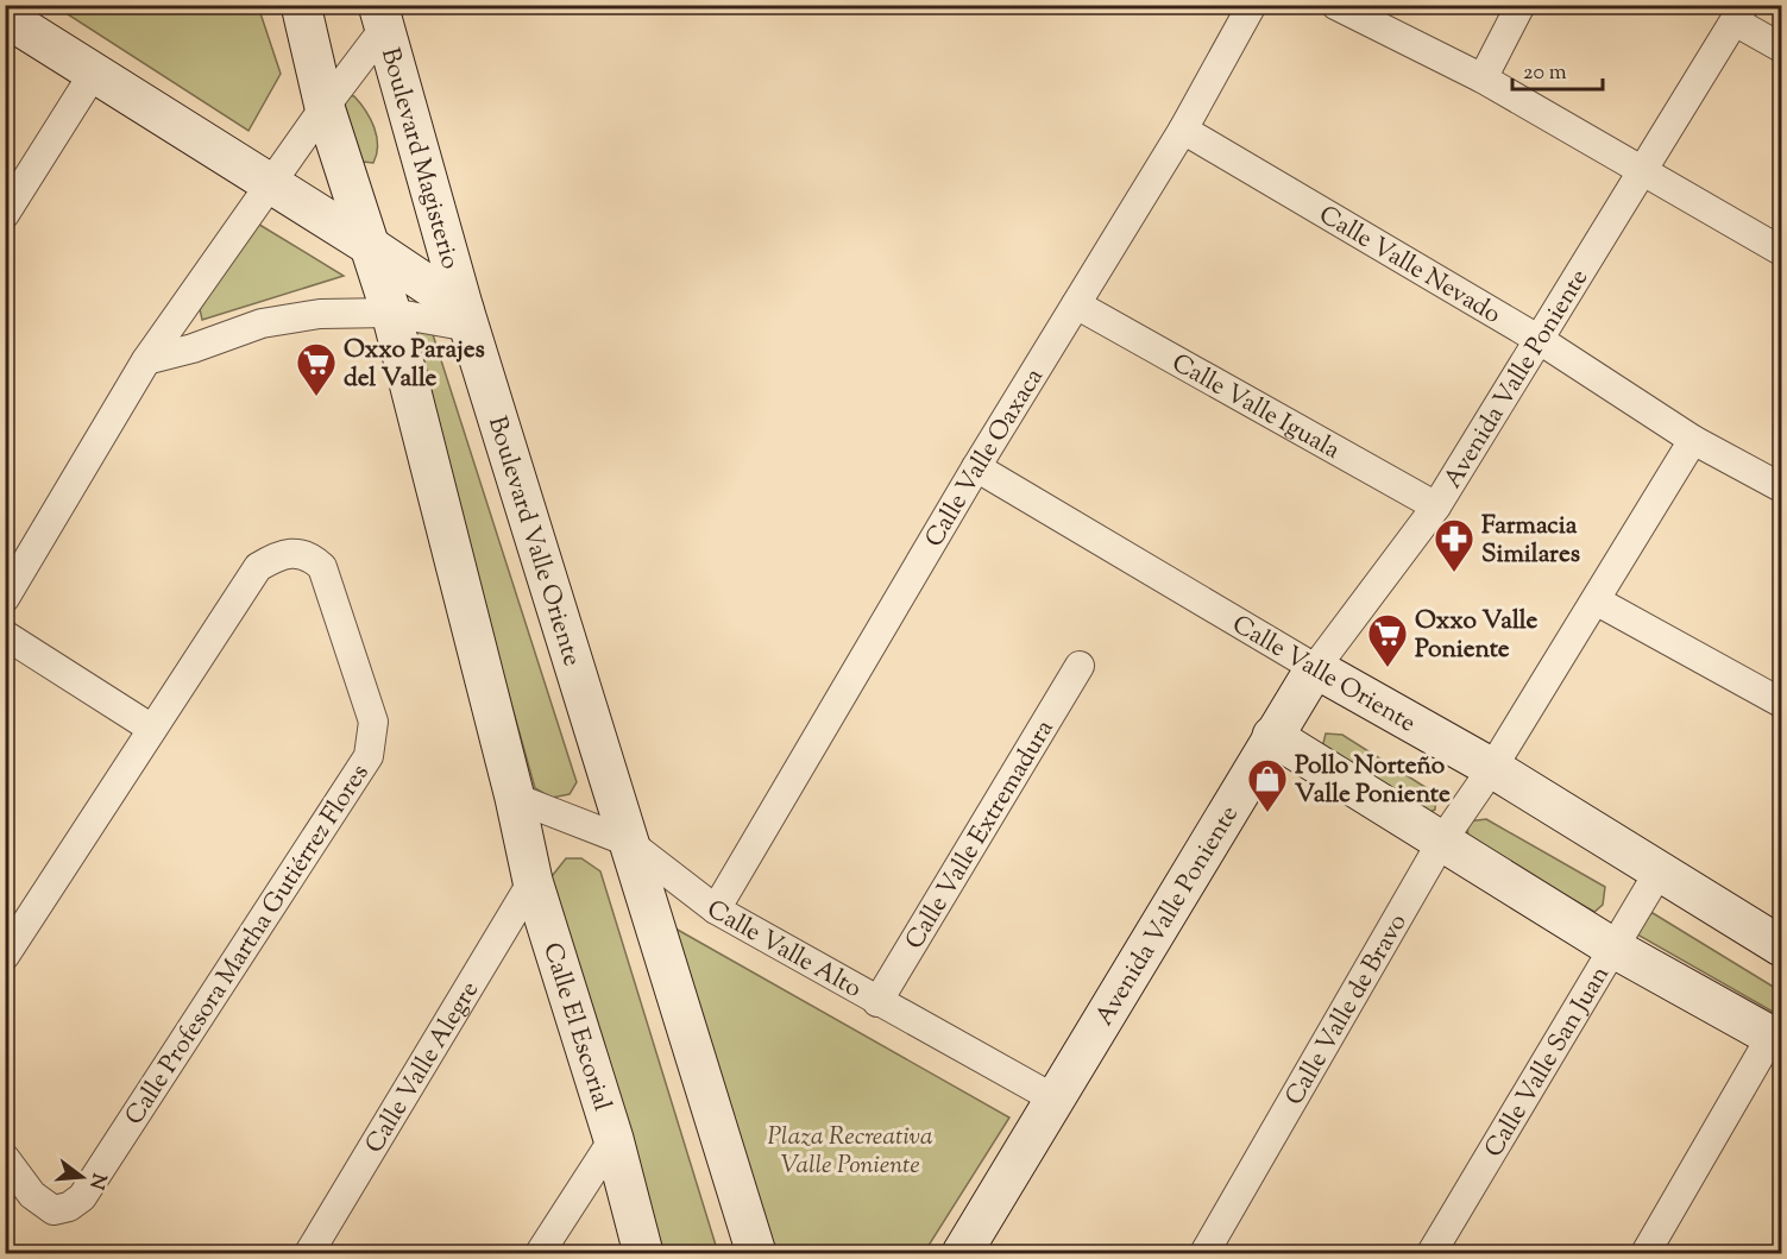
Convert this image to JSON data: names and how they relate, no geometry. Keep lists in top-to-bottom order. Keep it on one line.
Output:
{"streets":{"street":["Boulevard Magisterio","Calle Valle Nevado","Avenida Valle Poniente","Calle Valle Iguala","Calle Valle Oaxaca","Boulevard Valle Oriente","Calle Valle Oriente","Calle Valle Extremadura","Calle Profesora Martha Gutiérrez Flores","Calle Valle Alto","Calle Valle de Bravo","Calle El Escorial","Calle Valle San Juan","Calle Valle Alegre"]},"crossings":[["Boulevard Magisterio","Boulevard Valle Oriente"],["Calle Valle Nevado","Avenida Valle Poniente"],["Calle Valle Nevado","Calle Valle Oaxaca"],["Calle Valle Nevado","Calle Valle de Bravo"],["Avenida Valle Poniente","Calle Valle Iguala"],["Avenida Valle Poniente","Calle Valle Oriente"],["Avenida Valle Poniente","Calle Valle Alto"],["Calle Valle Iguala","Calle Valle Oaxaca"],["Calle Valle Oaxaca","Calle Valle Oriente"],["Calle Valle Oaxaca","Calle Valle Alto"],["Boulevard Valle Oriente","Calle Valle Alto"],["Calle Valle Oriente","Calle Valle de Bravo"],["Calle Valle Oriente","Calle Valle San Juan"],["Calle Valle Extremadura","Calle Valle Alto"],["Calle Valle Alto","Calle El Escorial"],["Calle El Escorial","Calle Valle Alegre"]],"parks":["Plaza Recreativa Valle Poniente"],"places":{"supermarket":["Oxxo Parajes del Valle","Oxxo Valle Poniente"],"pharmacy":["Farmacia Similares"],"shop":["Pollo Norteño Valle Poniente"]},"scale_bar":"20 m","north":"right"}
